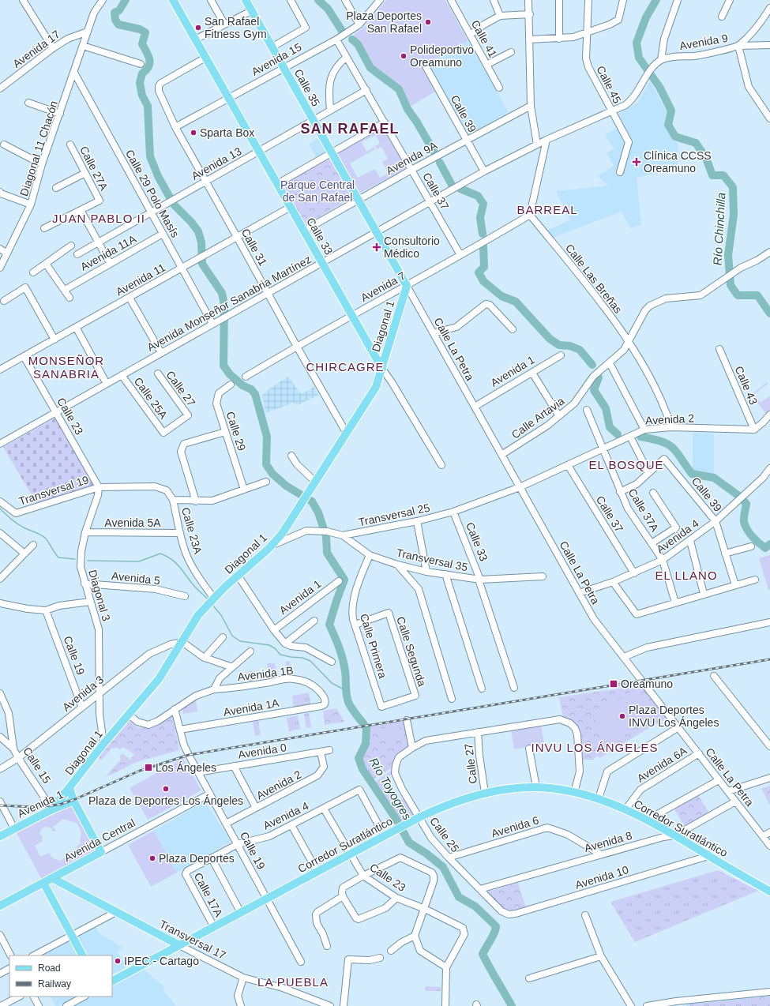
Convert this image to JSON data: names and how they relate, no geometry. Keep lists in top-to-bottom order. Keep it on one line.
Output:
{"streets":{"main road":["Calle 35","Calle 33","Diagonal 1","Avenida 1","Corredor Suratlántico","Avenida Central","Transversal 17"],"street":["Calle 41","Avenida 9","Avenida 17","Avenida 15","Calle 45","Calle 39","Diagonal 11 Chacón","Avenida 9A","Avenida 13","Calle 27A","Calle 37","Calle 29 Polo Masís","Calle 31","Avenida 11A","Calle Las Breñas","Avenida 11","Avenida 7","Avenida Monseñor Sanabria Martínez","Calle La Petra","Calle 43","Calle 27","Calle 25A","Calle 23","Calle Artavia","Avenida 2","Calle 29","Transversal 19","Calle 37A","Transversal 25","Avenida 5A","Calle 23A","Avenida 4","Transversal 35","Avenida 5","Diagonal 3","Calle Primera","Calle Segunda","Calle 19","Avenida 1B","Avenida 3","Avenida 1A","Avenida 0","Avenida 6A","Calle 15","Avenida 6","Calle 25","Avenida 8","Avenida 10","Calle 17A"]},"crossings":[["Avenida 9","Avenida Monseñor Sanabria Martínez"],["Avenida 17","Diagonal 11 Chacón"],["Avenida 15","Calle 35"],["Avenida 15","Calle 37"],["Avenida 15","Calle 33"],["Avenida 15","Calle 31"],["Calle 45","Avenida Monseñor Sanabria Martínez"],["Calle 35","Avenida 9A"],["Calle 35","Avenida 13"],["Calle 35","Avenida 7"],["Calle 35","Avenida Monseñor Sanabria Martínez"],["Calle 35","Diagonal 1"],["Calle 35","Calle La Petra"],["Calle 39","Avenida 9A"],["Calle 39","Avenida Monseñor Sanabria Martínez"],["Calle 39","Avenida 4"],["Diagonal 11 Chacón","Calle 29 Polo Masís"],["Avenida 9A","Calle 37"],["Avenida 9A","Calle 33"],["Avenida 13","Calle 37"],["Avenida 13","Calle 29 Polo Masís"],["Avenida 13","Calle 33"],["Avenida 13","Calle 31"],["Calle 37","Avenida 7"],["Calle 37","Avenida Monseñor Sanabria Martínez"],["Calle 37","Avenida 2"],["Calle 37","Avenida 4"],["Calle 29 Polo Masís","Avenida 11A"],["Calle 29 Polo Masís","Avenida 11"],["Calle 29 Polo Masís","Avenida Monseñor Sanabria Martínez"],["Calle 33","Calle 31"],["Calle 33","Avenida 11"],["Calle 33","Avenida 7"],["Calle 33","Avenida Monseñor Sanabria Martínez"],["Calle 33","Diagonal 1"],["Calle 33","Transversal 25"],["Calle 33","Transversal 35"],["Calle 31","Avenida 11"],["Calle 31","Avenida 7"],["Calle 31","Avenida Monseñor Sanabria Martínez"],["Calle 31","Diagonal 1"],["Calle Las Breñas","Avenida 7"],["Calle Las Breñas","Calle Artavia"],["Calle Las Breñas","Avenida 2"],["Avenida 11","Calle 23"],["Avenida 7","Diagonal 1"],["Avenida 7","Calle La Petra"],["Avenida Monseñor Sanabria Martínez","Calle 25A"],["Avenida Monseñor Sanabria Martínez","Calle 23"],["Diagonal 1","Calle La Petra"],["Diagonal 1","Avenida 1"],["Diagonal 1","Transversal 25"],["Diagonal 1","Calle 23A"],["Diagonal 1","Avenida 3"],["Diagonal 1","Calle 15"],["Calle La Petra","Avenida 1"],["Calle La Petra","Calle Artavia"],["Calle La Petra","Avenida 2"],["Calle La Petra","Transversal 25"],["Calle La Petra","Avenida 4"],["Calle La Petra","Avenida 6A"],["Calle La Petra","Avenida 8"],["Avenida 1","Calle 15"],["Calle 43","Avenida 2"],["Calle 27","Calle 25A"],["Calle 27","Corredor Suratlántico"],["Calle 23","Transversal 19"],["Calle 23","Avenida 4"],["Calle 23","Diagonal 3"],["Calle 23","Corredor Suratlántico"],["Avenida 2","Calle 37A"],["Avenida 2","Transversal 25"],["Avenida 2","Calle 19"],["Avenida 2","Avenida 0"],["Transversal 19","Diagonal 3"],["Calle 37A","Avenida 4"],["Transversal 25","Transversal 35"],["Avenida 5A","Calle 23A"],["Avenida 5A","Diagonal 3"],["Avenida 4","Calle 19"],["Avenida 4","Calle 17A"],["Transversal 35","Calle Primera"],["Avenida 5","Diagonal 3"],["Diagonal 3","Avenida 3"],["Calle Primera","Calle Segunda"],["Calle 19","Avenida 1B"],["Calle 19","Avenida 3"],["Calle 19","Avenida 1A"],["Calle 19","Avenida 0"],["Calle 19","Corredor Suratlántico"],["Calle 19","Avenida Central"],["Avenida 1B","Avenida 1A"],["Avenida 3","Calle 15"],["Avenida 6A","Corredor Suratlántico"],["Avenida 6","Calle 25"],["Avenida 6","Avenida 8"],["Corredor Suratlántico","Calle 25"],["Corredor Suratlántico","Avenida 8"],["Corredor Suratlántico","Avenida 10"],["Corredor Suratlántico","Calle 17A"],["Corredor Suratlántico","Transversal 17"],["Calle 25","Avenida 8"],["Calle 25","Avenida 10"],["Avenida Central","Transversal 17"]],"districts":["SAN RAFAEL","BARREAL","JUAN PABLO II","MONSEÑOR SANABRIA","CHIRCAGRE","EL BOSQUE","EL LLANO","INVU LOS ÁNGELES","LA PUEBLA"],"water":["Río Chinchilla","Río Toyogres"],"parks":["Parque Central de San Rafael"],"places":{"other":["Plaza Deportes San Rafael","San Rafael Fitness Gym","Polideportivo Oreamuno","Sparta Box","Plaza Deportes INVU Los Ángeles","Plaza de Deportes Los Ángeles","Plaza Deportes","IPEC - Cartago"],"health":["Clínica CCSS Oreamuno","Consultorio Médico"],"transit":["Oreamuno","Los Ángeles"]},"legend":["Road","Railway"]}
